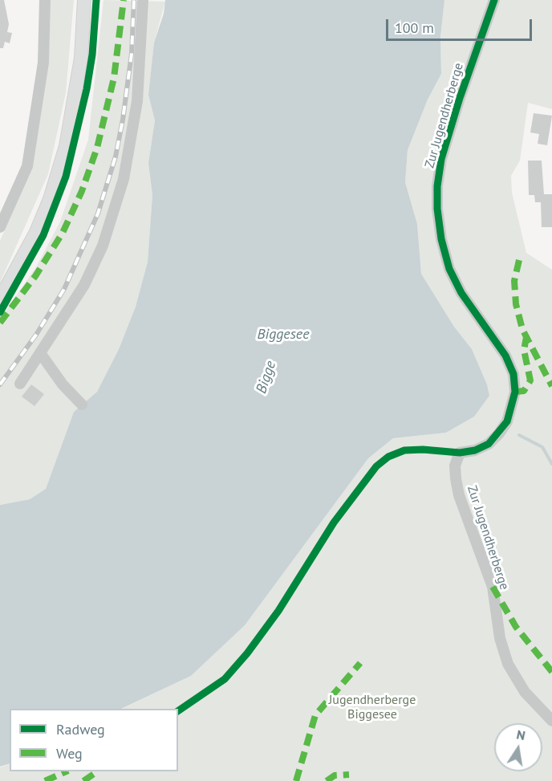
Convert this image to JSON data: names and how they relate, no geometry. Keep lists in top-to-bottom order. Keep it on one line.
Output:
{"streets":{"street":["Zur Jugendherberge"]},"water":["Biggesee","Bigge"],"parks":["Jugendherberge Biggesee"],"legend":["Radweg","Weg"],"scale_bar":"100 m","north":"top"}
